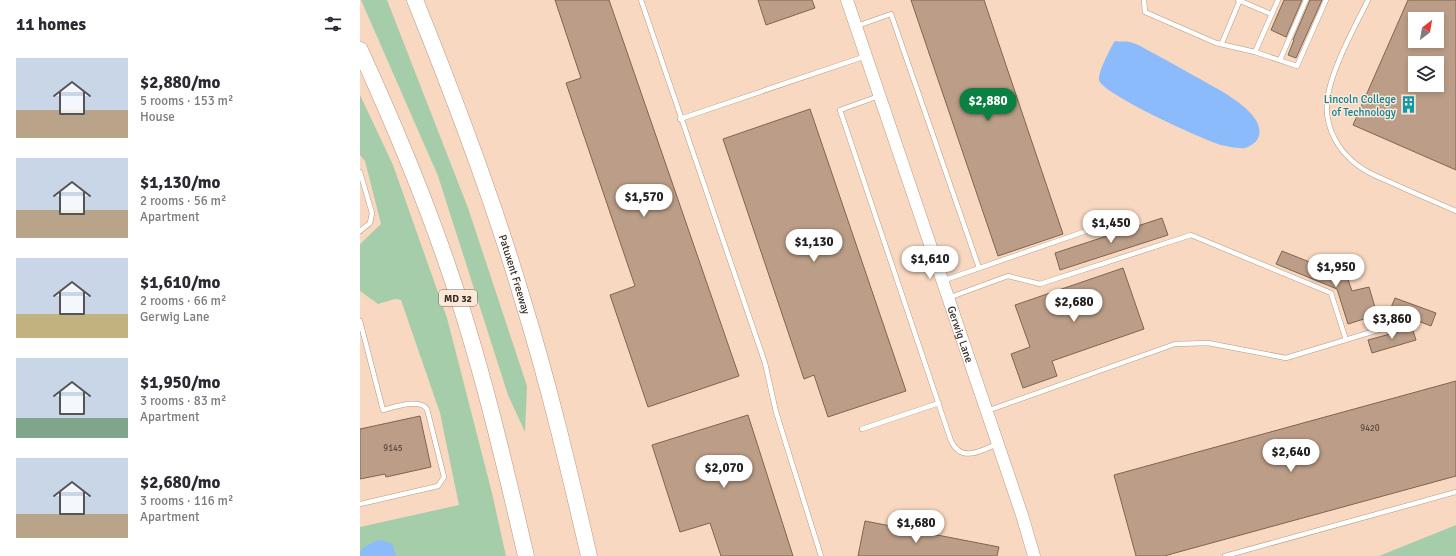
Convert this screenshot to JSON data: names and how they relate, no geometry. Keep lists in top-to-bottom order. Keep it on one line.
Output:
{"streets":{"highway":["Patuxent Freeway","MD 32"],"street":["Gerwig Lane"]},"places":{"building":["Lincoln College of Technology"]},"house_numbers":["9420","9145"],"north":"top right","page":{"heading":"11 homes","list":[{"name":"$2,880/mo","note":"5 rooms · 153 m² · House"},{"name":"$1,130/mo","note":"2 rooms · 56 m² · Apartment"},{"name":"$1,610/mo","note":"2 rooms · 66 m² · Gerwig Lane"},{"name":"$1,950/mo","note":"3 rooms · 83 m² · Apartment"},{"name":"$2,680/mo","note":"3 rooms · 116 m² · Apartment"}],"price":["$2,880","$1,570","$1,450","$1,130","$1,610","$1,950","$2,680","$3,860","$2,640","$2,070","$1,680"]}}
